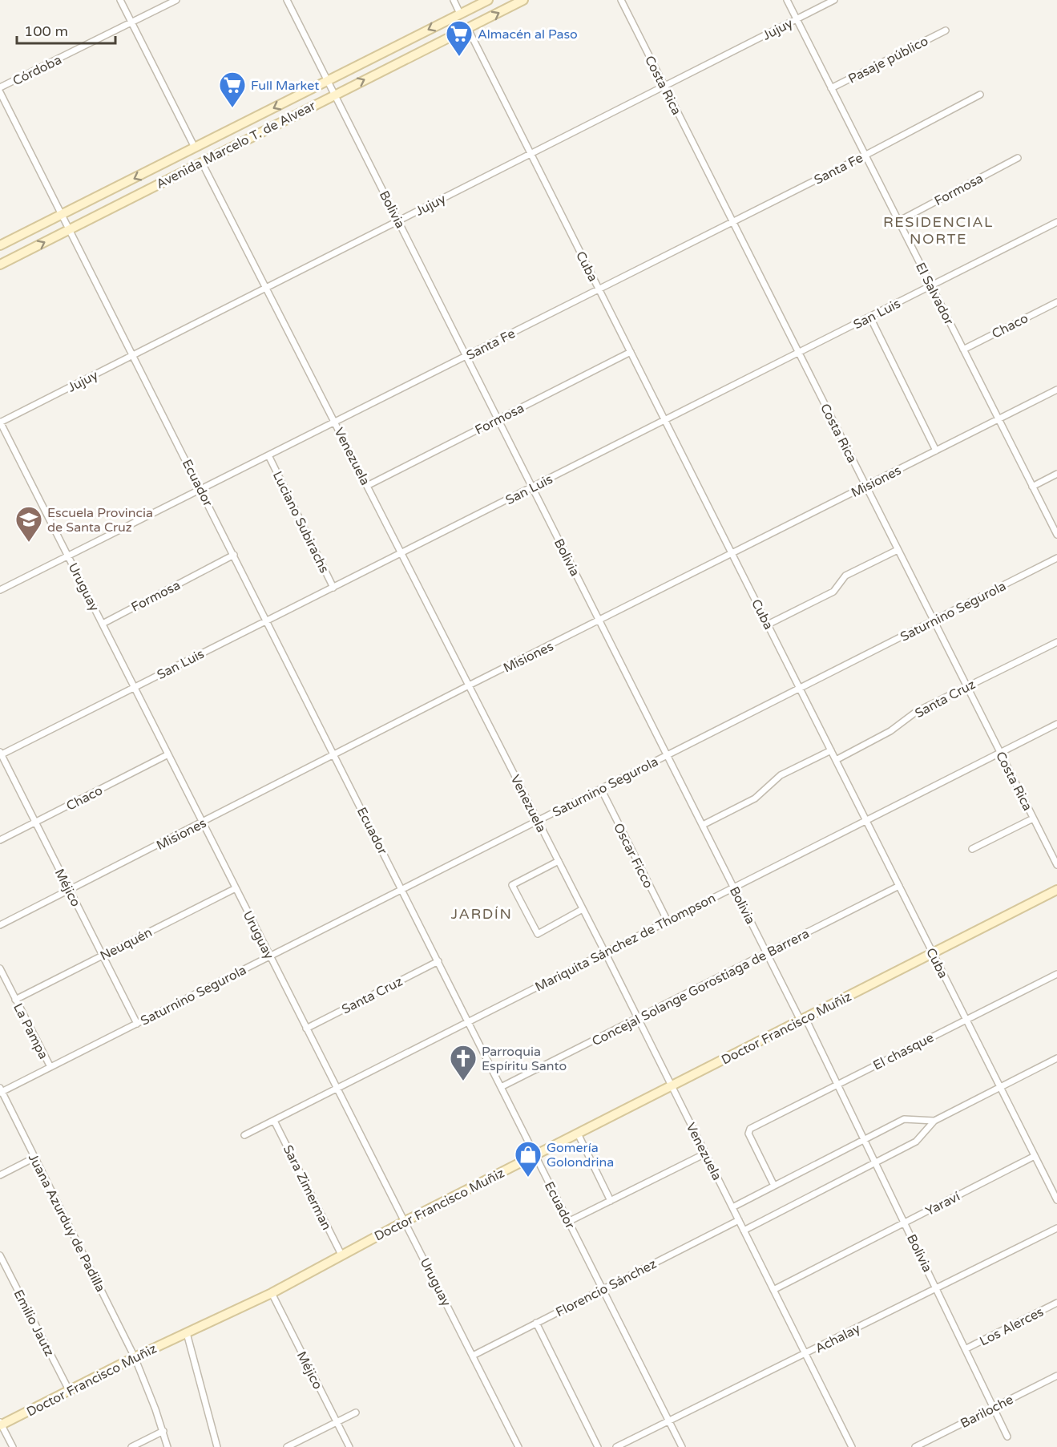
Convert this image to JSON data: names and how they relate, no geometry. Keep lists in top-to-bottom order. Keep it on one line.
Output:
{"streets":{"main road":["Avenida Marcelo T. de Alvear","Doctor Francisco Muñiz"],"street":["Jujuy","Pasaje público","Córdoba","Costa Rica","Santa Fe","Formosa","Bolivia","Cuba","El Salvador","San Luis","Chaco","Venezuela","Misiones","Ecuador","Luciano Subirachs","Uruguay","Saturnino Segurola","Santa Cruz","Oscar Ficco","Méjico","Mariquita Sánchez de Thompson","Neuquén","Concejal Solange Gorostiaga de Barrera","La Pampa","El chasque","Sara Zimerman","Yaraví","Juana Azurduy de Padilla","Florencio Sánchez","Emilio Jautz","Los Alerces","Achalay","Bariloche"]},"crossings":[["Jujuy","Costa Rica"],["Jujuy","Bolivia"],["Jujuy","Cuba"],["Jujuy","El Salvador"],["Jujuy","Venezuela"],["Jujuy","Ecuador"],["Jujuy","Uruguay"],["Pasaje público","El Salvador"],["Costa Rica","Santa Fe"],["Costa Rica","San Luis"],["Costa Rica","Misiones"],["Costa Rica","Saturnino Segurola"],["Costa Rica","Santa Cruz"],["Costa Rica","Mariquita Sánchez de Thompson"],["Avenida Marcelo T. de Alvear","Bolivia"],["Avenida Marcelo T. de Alvear","Cuba"],["Avenida Marcelo T. de Alvear","Venezuela"],["Avenida Marcelo T. de Alvear","Ecuador"],["Santa Fe","Bolivia"],["Santa Fe","Cuba"],["Santa Fe","El Salvador"],["Santa Fe","Venezuela"],["Santa Fe","Ecuador"],["Santa Fe","Luciano Subirachs"],["Santa Fe","Uruguay"],["Formosa","Bolivia"],["Formosa","Cuba"],["Formosa","El Salvador"],["Formosa","Venezuela"],["Formosa","Ecuador"],["Formosa","Uruguay"],["Bolivia","San Luis"],["Bolivia","Misiones"],["Bolivia","Saturnino Segurola"],["Bolivia","Mariquita Sánchez de Thompson"],["Bolivia","Concejal Solange Gorostiaga de Barrera"],["Bolivia","Doctor Francisco Muñiz"],["Bolivia","El chasque"],["Bolivia","Yaraví"],["Bolivia","Los Alerces"],["Bolivia","Achalay"],["Bolivia","Bariloche"],["Cuba","San Luis"],["Cuba","Misiones"],["Cuba","Saturnino Segurola"],["Cuba","Santa Cruz"],["Cuba","Mariquita Sánchez de Thompson"],["Cuba","Concejal Solange Gorostiaga de Barrera"],["Cuba","Doctor Francisco Muñiz"],["Cuba","El chasque"],["Cuba","Yaraví"],["El Salvador","San Luis"],["El Salvador","Chaco"],["El Salvador","Misiones"],["San Luis","Venezuela"],["San Luis","Ecuador"],["San Luis","Luciano Subirachs"],["San Luis","Uruguay"],["San Luis","Méjico"],["Chaco","Uruguay"],["Chaco","Méjico"],["Venezuela","Misiones"],["Venezuela","Saturnino Segurola"],["Venezuela","Mariquita Sánchez de Thompson"],["Venezuela","Concejal Solange Gorostiaga de Barrera"],["Venezuela","Doctor Francisco Muñiz"],["Venezuela","Yaraví"],["Venezuela","Florencio Sánchez"],["Venezuela","Achalay"],["Misiones","Ecuador"],["Misiones","Uruguay"],["Misiones","Méjico"],["Ecuador","Saturnino Segurola"],["Ecuador","Santa Cruz"],["Ecuador","Mariquita Sánchez de Thompson"],["Ecuador","Concejal Solange Gorostiaga de Barrera"],["Ecuador","Doctor Francisco Muñiz"],["Ecuador","Florencio Sánchez"],["Ecuador","Achalay"],["Uruguay","Saturnino Segurola"],["Uruguay","Santa Cruz"],["Uruguay","Mariquita Sánchez de Thompson"],["Uruguay","Neuquén"],["Uruguay","Doctor Francisco Muñiz"],["Uruguay","Florencio Sánchez"],["Saturnino Segurola","Oscar Ficco"],["Saturnino Segurola","Méjico"],["Saturnino Segurola","La Pampa"],["Saturnino Segurola","Juana Azurduy de Padilla"],["Oscar Ficco","Mariquita Sánchez de Thompson"],["Méjico","Neuquén"],["Méjico","Doctor Francisco Muñiz"],["Mariquita Sánchez de Thompson","Sara Zimerman"],["Neuquén","La Pampa"],["Doctor Francisco Muñiz","Sara Zimerman"],["Doctor Francisco Muñiz","Juana Azurduy de Padilla"],["Doctor Francisco Muñiz","Emilio Jautz"]],"districts":["RESIDENCIAL NORTE","JARDÍN"],"places":{"supermarket":["Almacén al Paso","Full Market"],"school or university":["Escuela Provincia de Santa Cruz"],"church":["Parroquia Espíritu Santo"],"shop":["Gomería Golondrina"]},"scale_bar":"100 m"}
